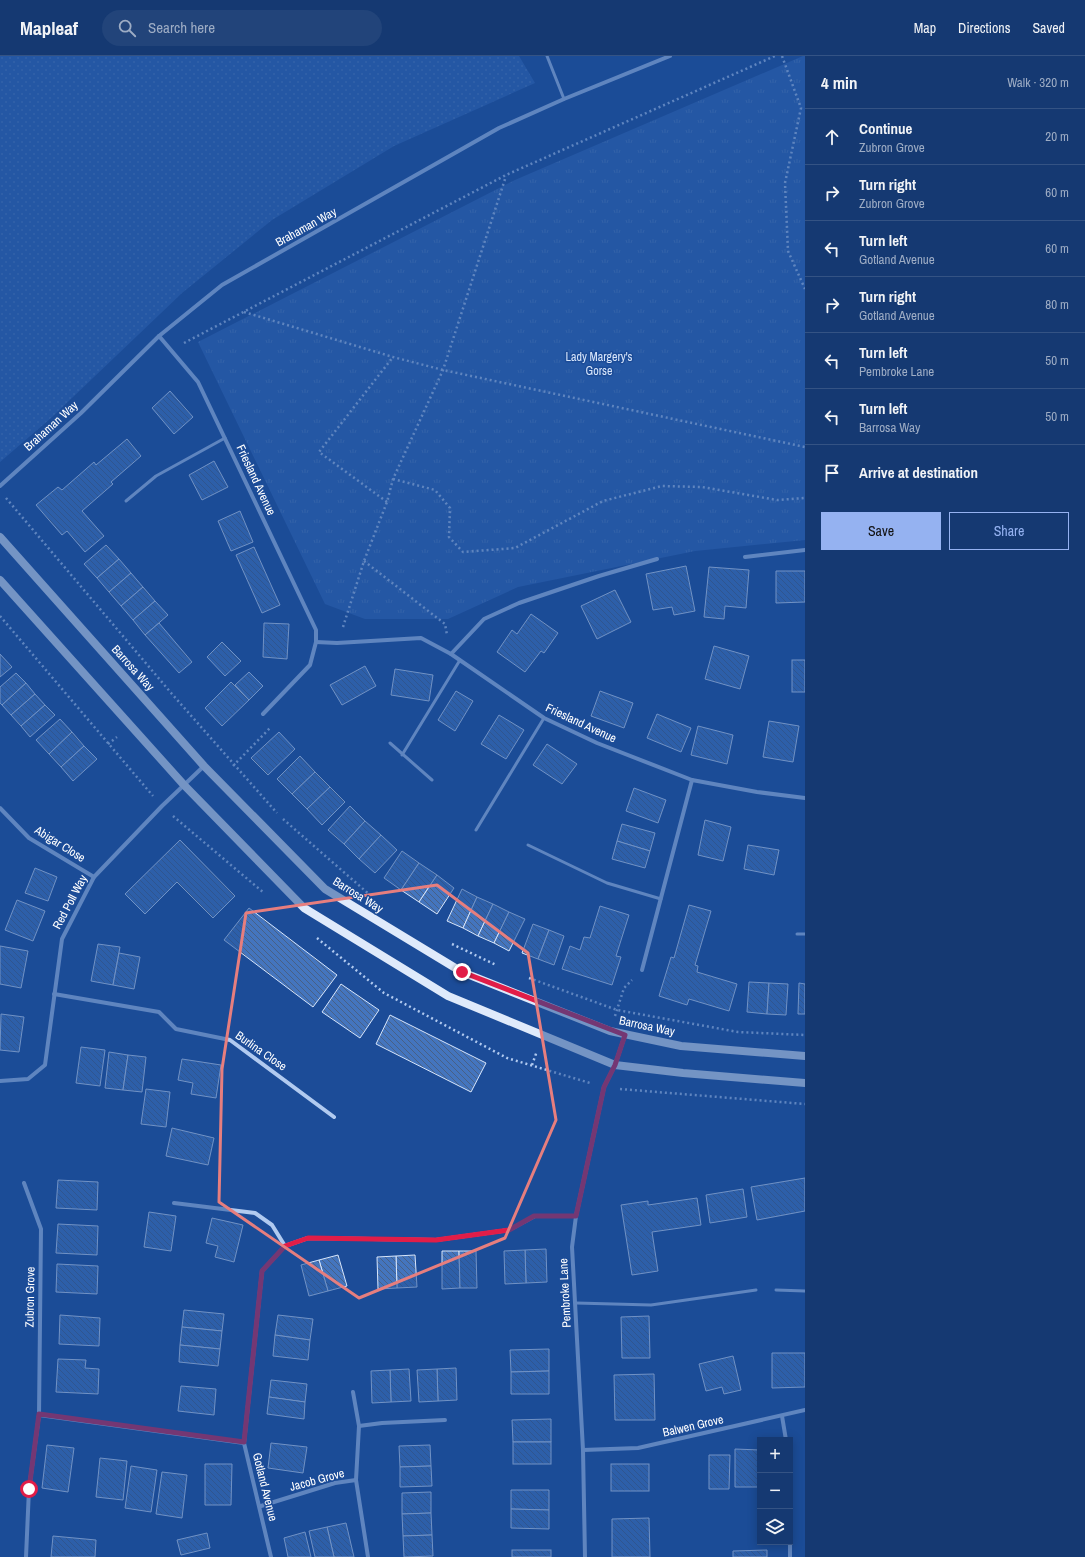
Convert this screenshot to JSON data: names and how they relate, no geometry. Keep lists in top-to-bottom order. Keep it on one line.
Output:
{"streets":{"street":["Brahaman Way","Friesland Avenue","Barrosa Way","Abigar Close","Red Poll Way","Burlina Close","Pembroke Lane","Zubron Grove","Balwen Grove","Jacob Grove","Gotland Avenue"]},"crossings":[["Brahaman Way","Friesland Avenue"],["Barrosa Way","Red Poll Way"],["Barrosa Way","Pembroke Lane"],["Abigar Close","Red Poll Way"],["Red Poll Way","Burlina Close"],["Pembroke Lane","Balwen Grove"],["Pembroke Lane","Gotland Avenue"],["Jacob Grove","Gotland Avenue"]],"parks":["Lady Margery's Gorse"],"page":{"header":"Mapleaf","search":"Search here","nav":["Map","Directions","Saved"],"heading":["4 min","Walk · 320 m"],"list":[["Continue","Zubron Grove","20 m"],["Turn right","Zubron Grove","60 m"],["Turn left","Gotland Avenue","60 m"],["Turn right","Gotland Avenue","80 m"],["Turn left","Pembroke Lane","50 m"],["Turn left","Barrosa Way","50 m"],"Arrive at destination"],"buttons":["Save","Share"],"map_buttons":["+","−"]}}
